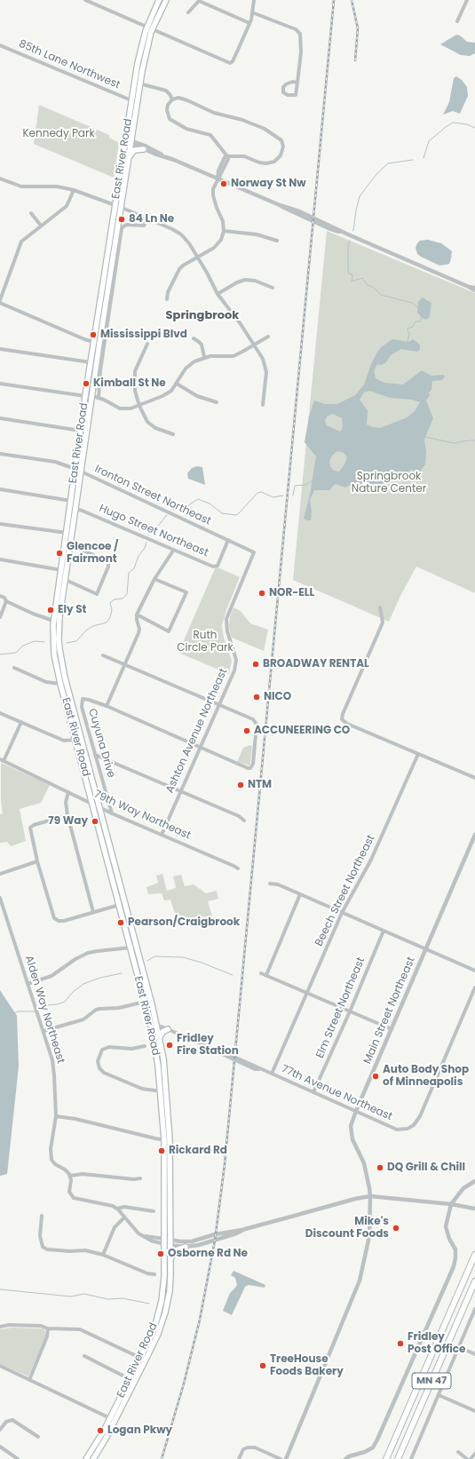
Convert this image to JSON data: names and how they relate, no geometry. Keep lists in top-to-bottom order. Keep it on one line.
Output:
{"streets":{"main road":["East River Road","MN 47"],"street":["85th Lane Northwest","Ironton Street Northeast","Hugo Street Northeast","Ashton Avenue Northeast","Cuyuna Drive","79th Way Northeast","Beech Street Northeast","Elm Street Northeast","Alden Way Northeast","Main Street Northeast","77th Avenue Northeast"]},"crossings":[["85th Lane Northwest","East River Road"],["East River Road","Ironton Street Northeast"],["East River Road","Hugo Street Northeast"],["East River Road","79th Way Northeast"],["East River Road","77th Avenue Northeast"],["Ironton Street Northeast","Hugo Street Northeast"],["Ironton Street Northeast","Ashton Avenue Northeast"],["Ashton Avenue Northeast","79th Way Northeast"],["Cuyuna Drive","79th Way Northeast"],["Beech Street Northeast","77th Avenue Northeast"],["Elm Street Northeast","77th Avenue Northeast"],["Main Street Northeast","77th Avenue Northeast"]],"districts":["Springbrook"],"parks":["Kennedy Park","Springbrook Nature Center","Ruth Circle Park"],"places":["Norway St Nw","84 Ln Ne","Mississippi Blvd","Kimball St Ne","Glencoe / Fairmont","NOR-ELL","Ely St","BROADWAY RENTAL","NICO","ACCUNEERING CO","NTM","79 Way","Pearson/Craigbrook","Fridley Fire Station","Auto Body Shop of Minneapolis","Rickard Rd","DQ Grill & Chill","Mike's Discount Foods","Osborne Rd Ne","Fridley Post Office","TreeHouse Foods Bakery","Logan Pkwy"]}
